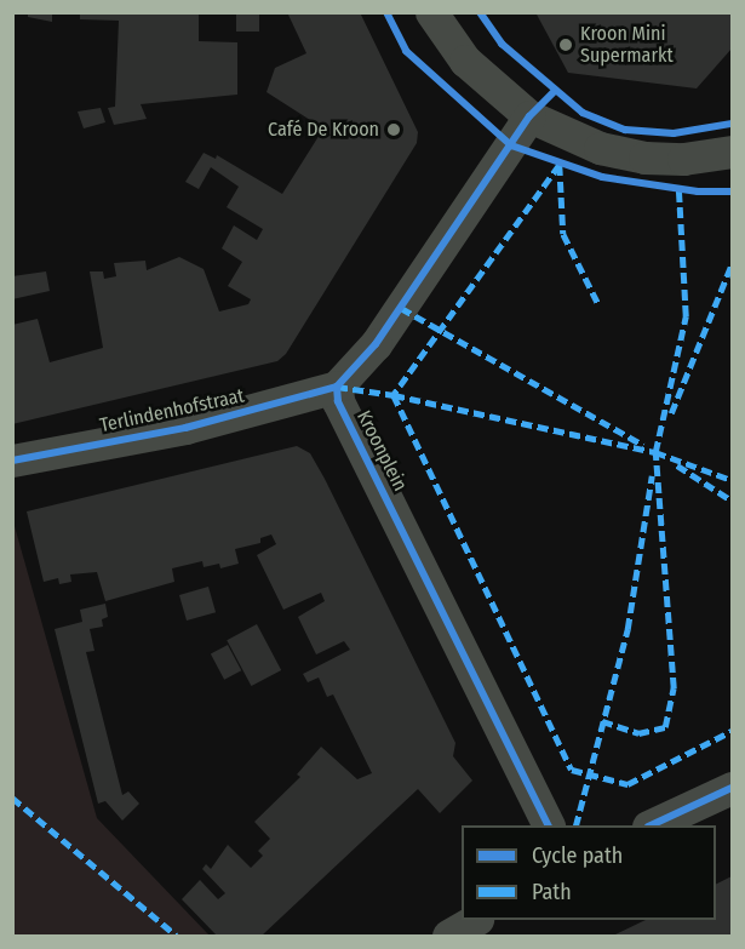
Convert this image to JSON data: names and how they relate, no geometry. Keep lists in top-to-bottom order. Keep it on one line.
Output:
{"streets":{"street":["Terlindenhofstraat","Kroonplein"]},"crossings":[["Terlindenhofstraat","Kroonplein"]],"places":["Kroon Mini Supermarkt","Café De Kroon"],"legend":["Cycle path","Path"]}
